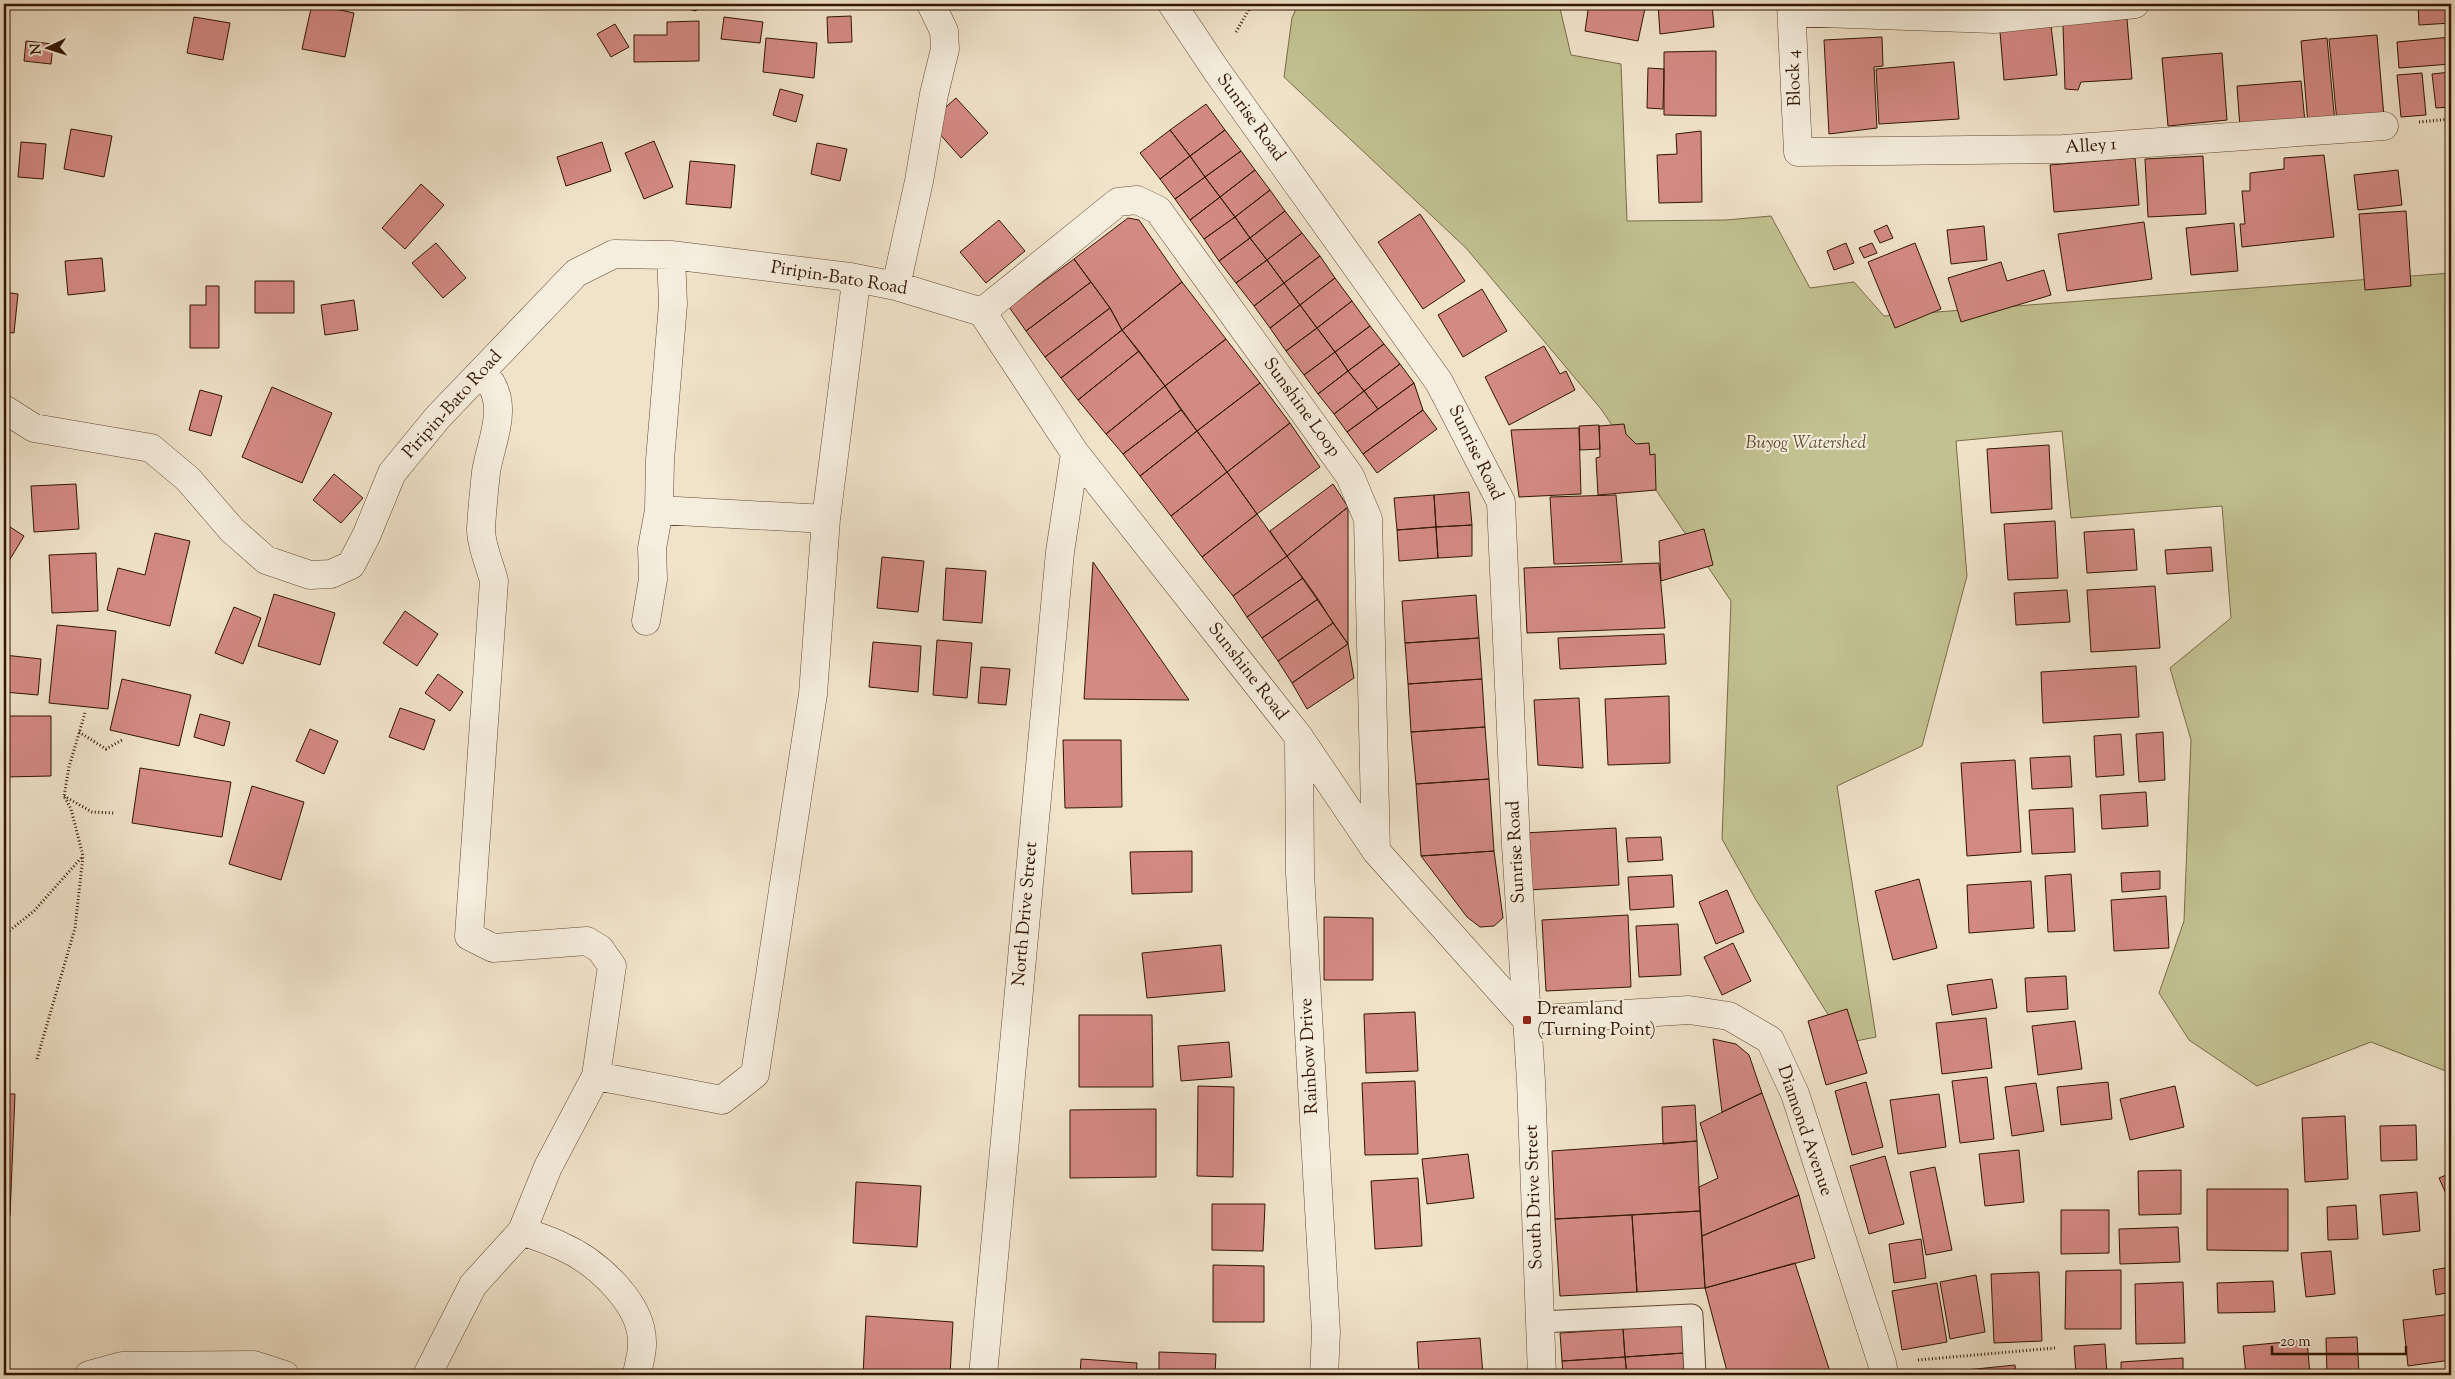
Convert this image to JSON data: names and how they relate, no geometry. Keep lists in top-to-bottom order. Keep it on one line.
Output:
{"streets":{"street":["Block 4","Sunrise Road","Alley 1","Piripin-Bato Road","Sunshine Loop","Sunshine Road","North Drive Street","Rainbow Drive","Diamond Avenue","South Drive Street"]},"crossings":[["Block 4","Alley 1"],["Sunrise Road","Sunshine Road"],["Sunrise Road","Diamond Avenue"],["Sunrise Road","South Drive Street"],["Piripin-Bato Road","Sunshine Loop"],["Piripin-Bato Road","Sunshine Road"],["Sunshine Loop","Sunshine Road"],["Sunshine Road","North Drive Street"],["Sunshine Road","Rainbow Drive"],["Sunshine Road","Diamond Avenue"],["Sunshine Road","South Drive Street"],["Diamond Avenue","South Drive Street"]],"parks":["Buyog Watershed"],"places":{"transit":["Dreamland (Turning Point)"]},"scale_bar":"20 m","north":"left"}
